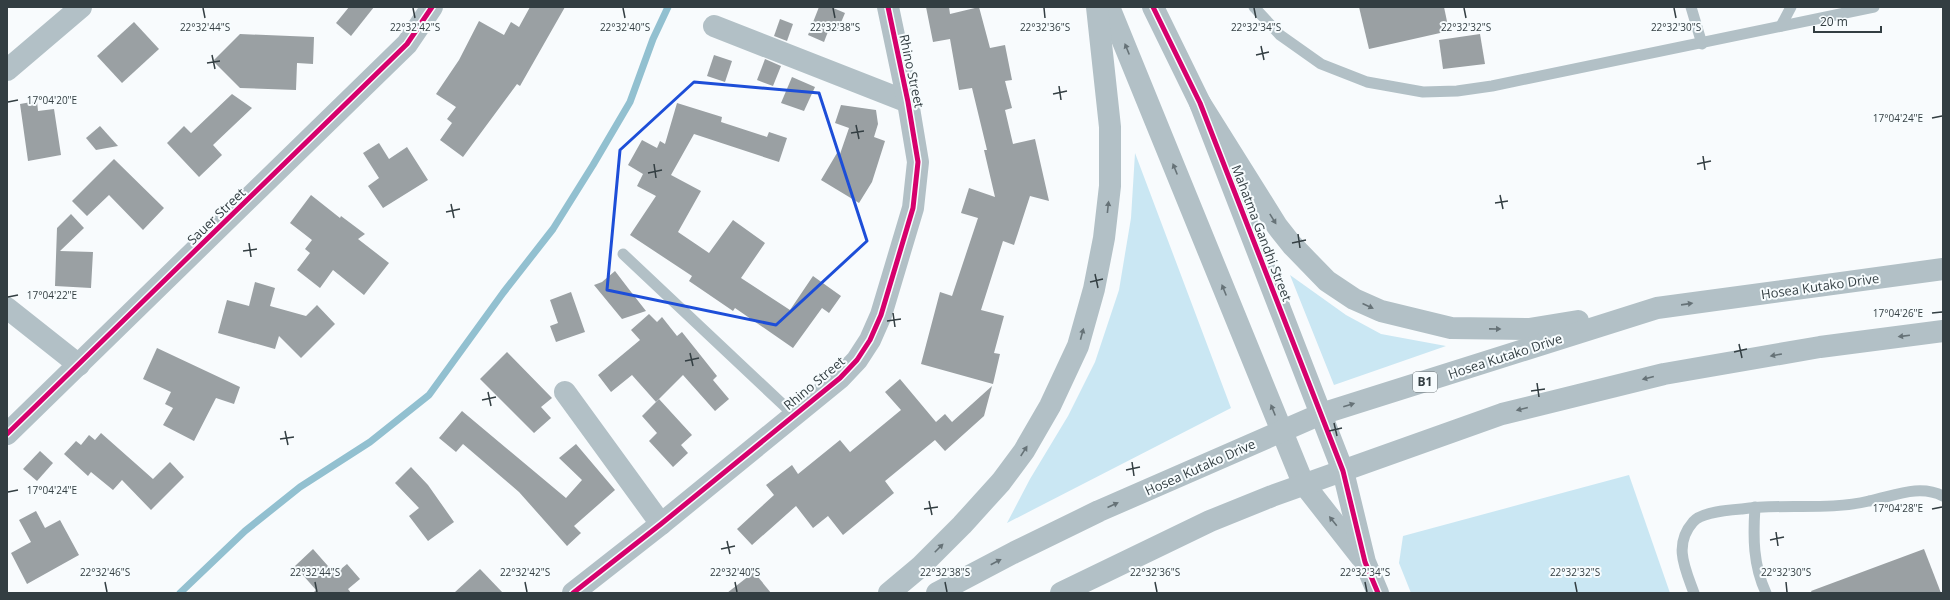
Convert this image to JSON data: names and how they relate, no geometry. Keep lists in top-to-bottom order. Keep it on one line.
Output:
{"streets":{"main road":["Rhino Street","Sauer Street","Mahatma Gandhi Street","Hosea Kutako Drive","B1"]},"crossings":[["Mahatma Gandhi Street","Hosea Kutako Drive"]],"scale_bar":"20 m","coordinates":["22°32'44\"S","22°32'42\"S","22°32'36\"S","22°32'34\"S","22°32'32\"S","22°32'30\"S","22°32'40\"S","22°32'38\"S","17°04'20\"E","17°04'24\"E","17°04'22\"E","17°04'26\"E","17°04'28\"E","22°32'46\"S"]}
